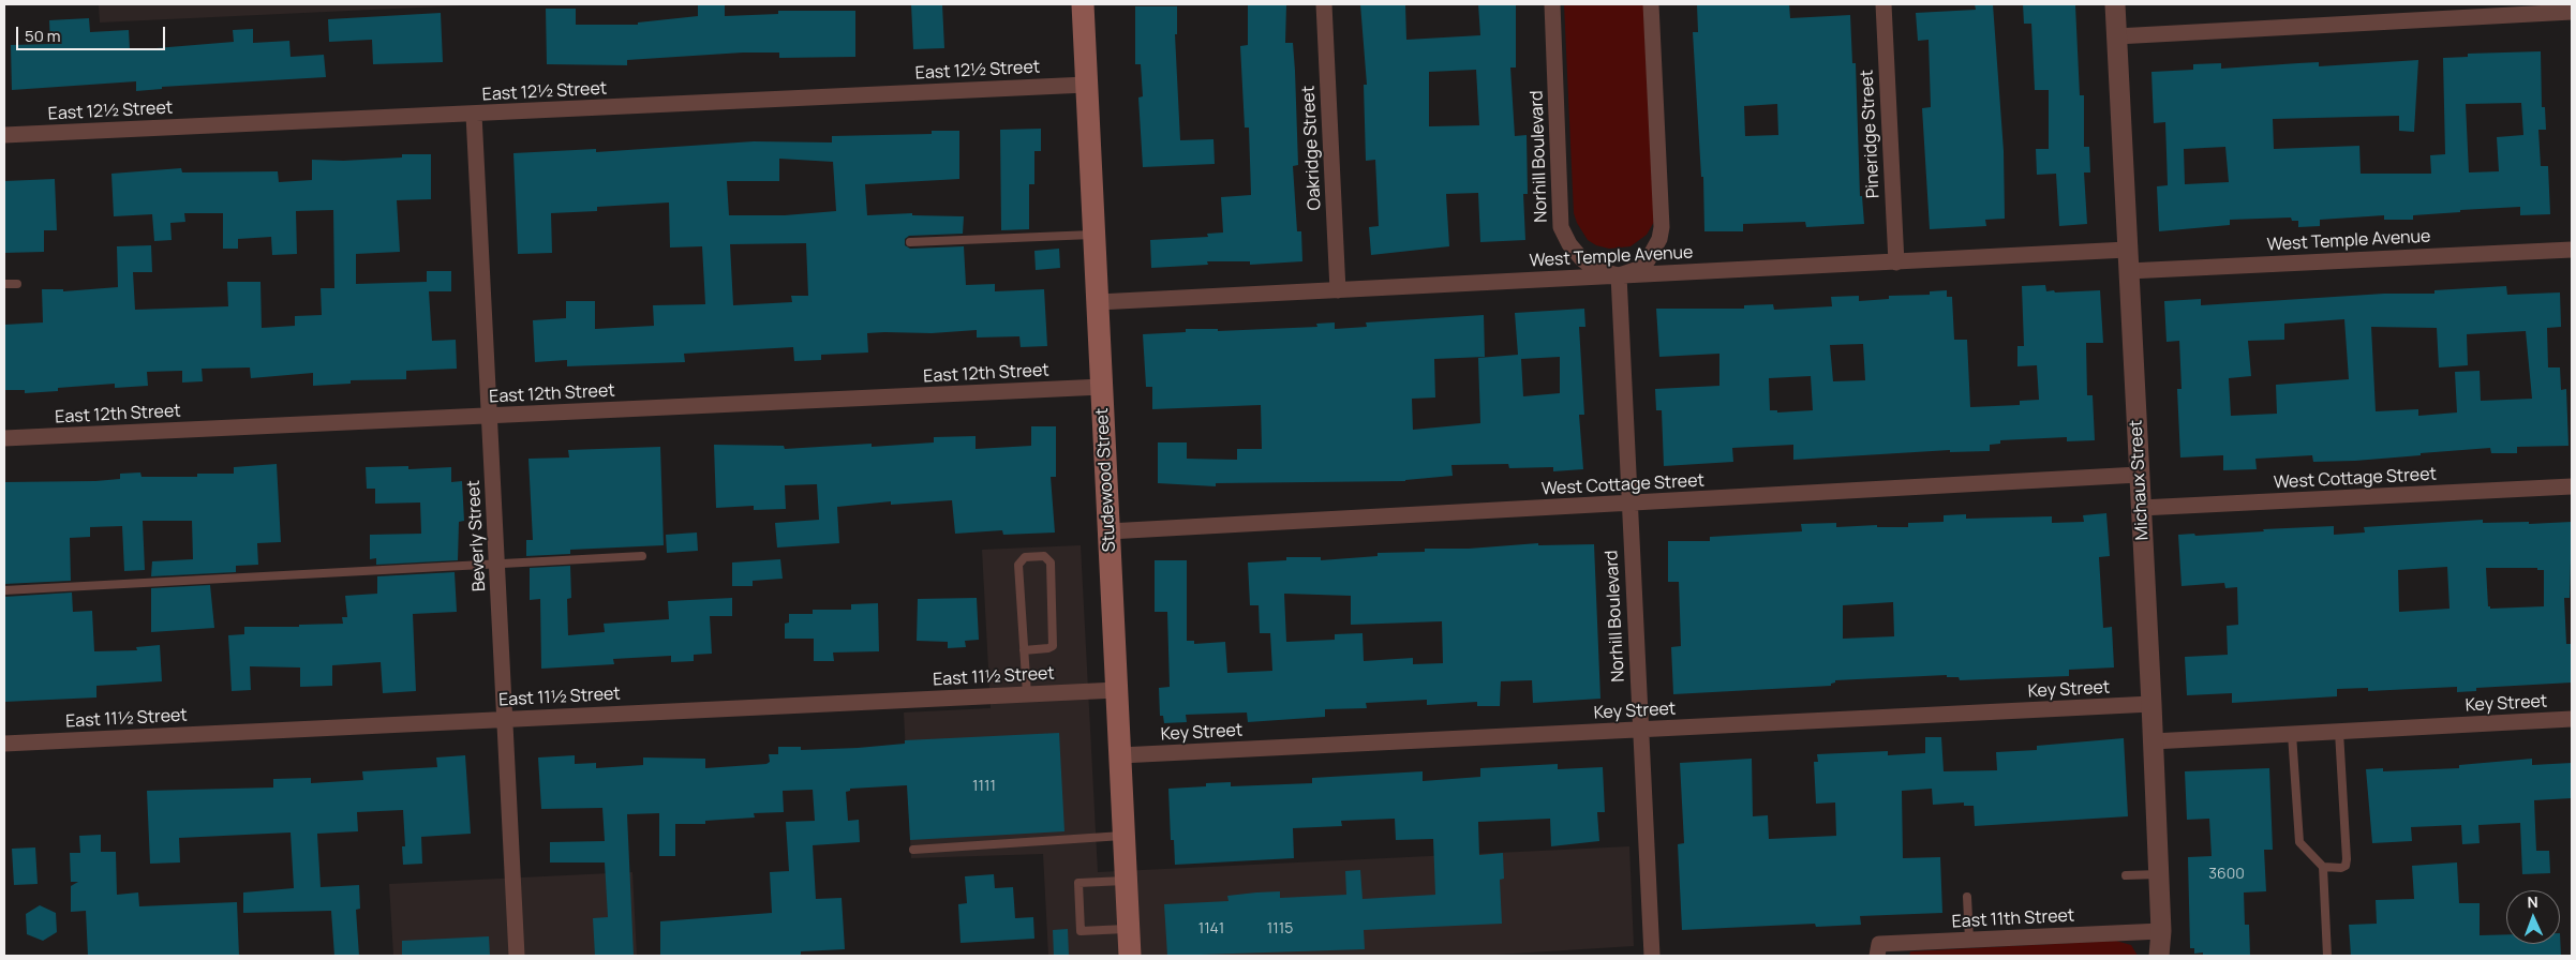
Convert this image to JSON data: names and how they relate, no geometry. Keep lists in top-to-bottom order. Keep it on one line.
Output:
{"streets":{"main road":["Studewood Street"],"street":["East 12½ Street","Pineridge Street","Oakridge Street","Norhill Boulevard","West Temple Avenue","East 12th Street","West Cottage Street","Michaux Street","Beverly Street","East 11½ Street","Key Street","East 11th Street"]},"crossings":[["East 12½ Street","Studewood Street"],["East 12½ Street","Beverly Street"],["Pineridge Street","West Temple Avenue"],["Oakridge Street","West Temple Avenue"],["Norhill Boulevard","West Temple Avenue"],["Norhill Boulevard","West Cottage Street"],["Norhill Boulevard","Key Street"],["West Temple Avenue","Studewood Street"],["West Temple Avenue","Michaux Street"],["East 12th Street","Studewood Street"],["East 12th Street","Beverly Street"],["West Cottage Street","Studewood Street"],["West Cottage Street","Michaux Street"],["Studewood Street","East 11½ Street"],["Studewood Street","Key Street"],["Michaux Street","Key Street"],["Michaux Street","East 11th Street"],["Beverly Street","East 11½ Street"]],"house_numbers":["1111","3600","1141","1115"],"scale_bar":"50 m","north":"top"}
